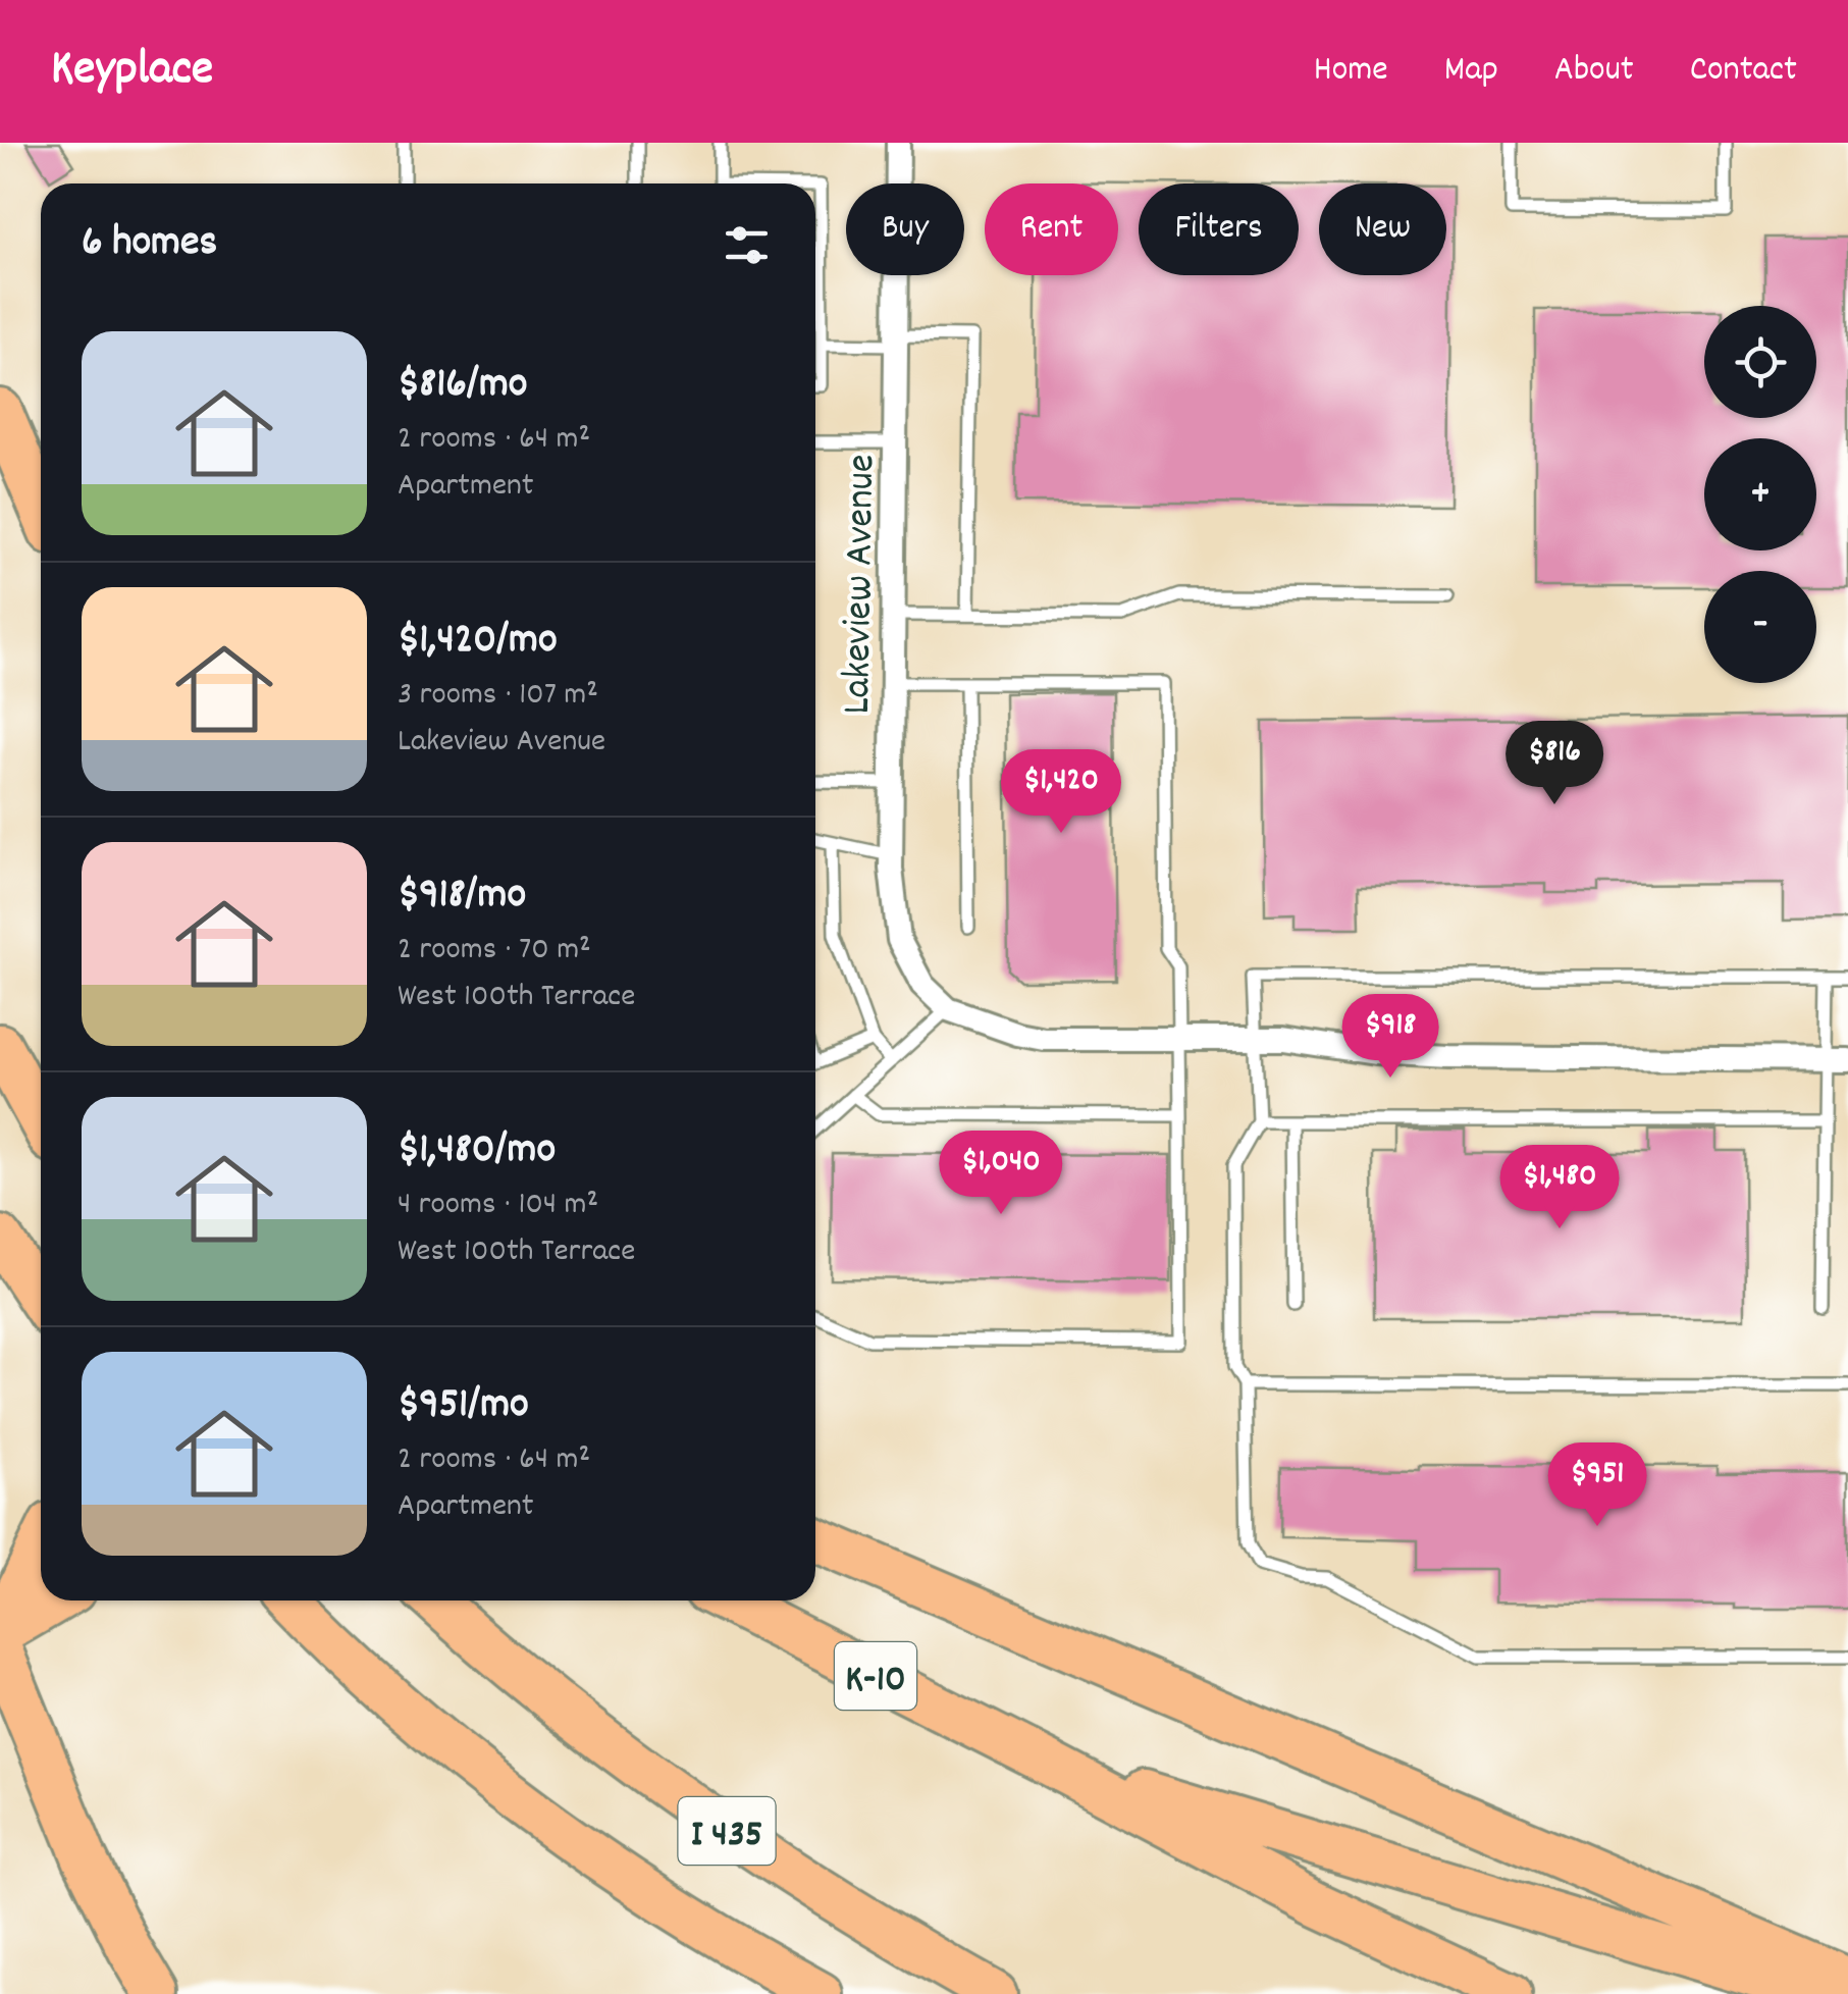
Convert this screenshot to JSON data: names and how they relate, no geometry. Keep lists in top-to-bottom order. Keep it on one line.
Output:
{"streets":{"highway":["K-10","I 435"],"street":["Lakeview Avenue"]},"page":{"header":"Keyplace","nav":["Home","Map","About","Contact"],"chip":["Buy","Rent","Filters","New"],"heading":"6 homes","map_buttons":["+","−"],"list":[{"name":"$816/mo","note":"2 rooms · 64 m² · Apartment"},{"name":"$1,420/mo","note":"3 rooms · 107 m² · Lakeview Avenue"},{"name":"$918/mo","note":"2 rooms · 70 m² · West 100th Terrace"},{"name":"$1,480/mo","note":"4 rooms · 104 m² · West 100th Terrace"},{"name":"$951/mo","note":"2 rooms · 64 m² · Apartment"}],"price":["$816","$1,420","$918","$1,040","$1,480","$951"]}}
